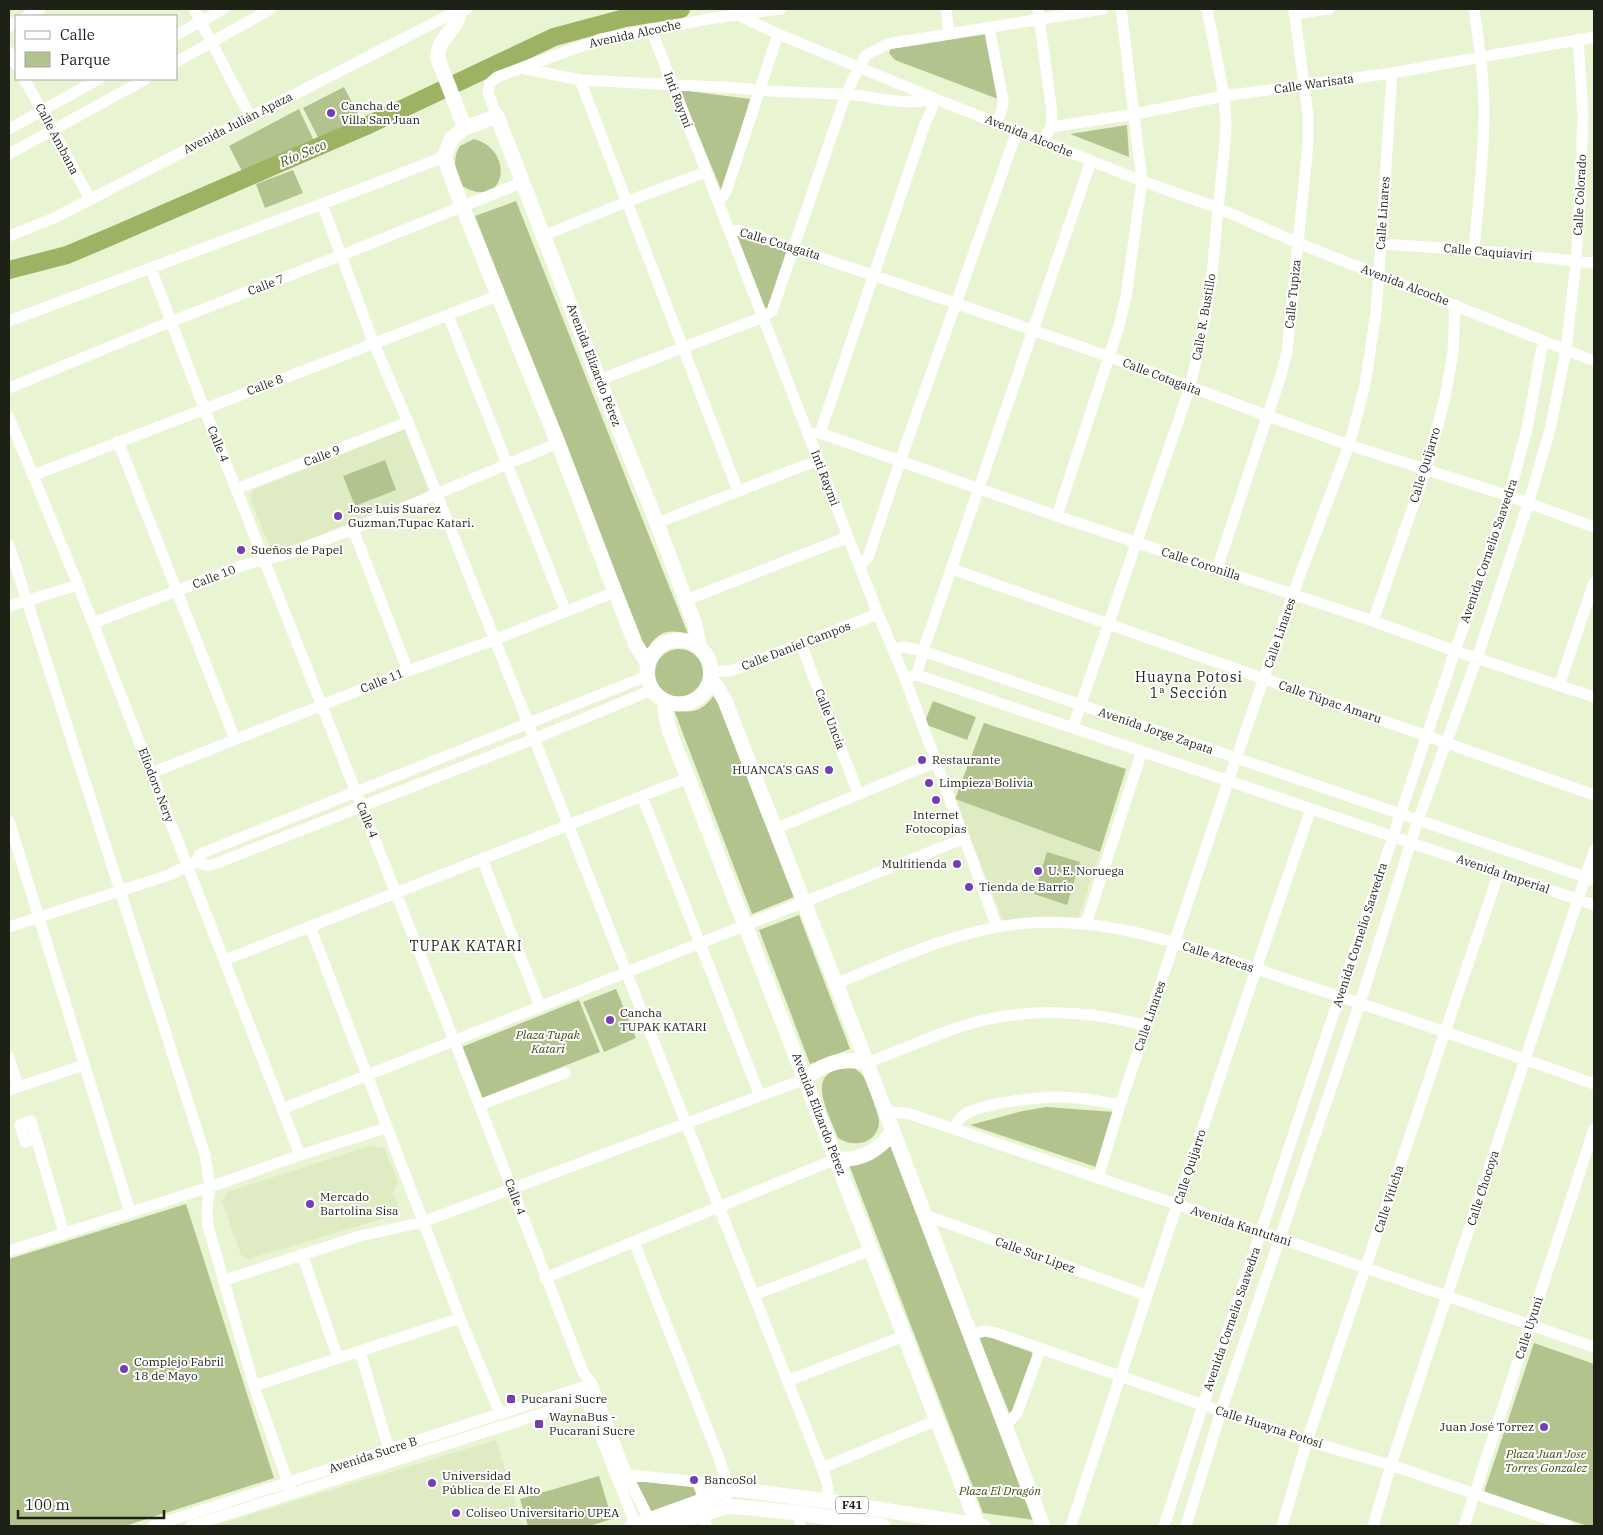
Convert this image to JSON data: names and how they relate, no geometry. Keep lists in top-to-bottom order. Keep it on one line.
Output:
{"streets":{"main road":["Avenida Elizardo Pérez","F41"],"street":["Avenida Alcoche","Calle Warisata","Inti Raymi","Avenida Julián Apaza","Calle Ambana","Calle Colorado","Calle Linares","Calle Cotagaita","Calle Caquiaviri","Calle 7","Calle Tupiza","Calle R. Bustillo","Calle 8","Calle 4","Calle 9","Calle Quijarro","Avenida Cornelio Saavedra","Calle Coronilla","Calle 10","Calle Daniel Campos","Calle 11","Calle Túpac Amaru","Calle Uncía","Avenida Jorge Zapata","Eliodoro Nery","Avenida Imperial","Calle Aztecas","Calle Chocoya","Calle Viticha","Avenida Kantutani","Calle Sur Lipez","Calle Uyuni","Calle Huayna Potosí","Avenida Sucre B"]},"crossings":[["Avenida Alcoche","Inti Raymi"],["Avenida Alcoche","Calle Colorado"],["Avenida Alcoche","Calle Linares"],["Avenida Alcoche","Calle Tupiza"],["Avenida Alcoche","Calle R. Bustillo"],["Avenida Alcoche","Avenida Elizardo Pérez"],["Avenida Alcoche","Calle Quijarro"],["Avenida Alcoche","Avenida Cornelio Saavedra"],["Calle Warisata","Calle Colorado"],["Calle Warisata","Calle Linares"],["Calle Warisata","Calle Tupiza"],["Calle Warisata","Calle R. Bustillo"],["Inti Raymi","Calle Cotagaita"],["Inti Raymi","Calle Coronilla"],["Inti Raymi","Calle Daniel Campos"],["Inti Raymi","Avenida Jorge Zapata"],["Inti Raymi","Calle Aztecas"],["Avenida Julián Apaza","Calle Ambana"],["Calle Colorado","Calle Caquiaviri"],["Calle Colorado","Avenida Cornelio Saavedra"],["Calle Linares","Calle Cotagaita"],["Calle Linares","Calle Caquiaviri"],["Calle Linares","Calle Coronilla"],["Calle Linares","Calle Túpac Amaru"],["Calle Linares","Avenida Jorge Zapata"],["Calle Linares","Calle Aztecas"],["Calle Linares","Avenida Kantutani"],["Calle Cotagaita","Calle Tupiza"],["Calle Cotagaita","Calle R. Bustillo"],["Calle Cotagaita","Calle Quijarro"],["Calle Cotagaita","Avenida Cornelio Saavedra"],["Calle 7","Avenida Elizardo Pérez"],["Calle 7","Calle 4"],["Calle Tupiza","Calle Coronilla"],["Calle R. Bustillo","Calle Coronilla"],["Calle R. Bustillo","Calle Túpac Amaru"],["Calle R. Bustillo","Avenida Jorge Zapata"],["Avenida Elizardo Pérez","Calle Daniel Campos"],["Avenida Elizardo Pérez","F41"],["Calle 8","Calle 4"],["Calle 8","Eliodoro Nery"],["Calle 4","Calle 9"],["Calle 4","Calle 10"],["Calle 4","Calle 11"],["Calle 4","Avenida Sucre B"],["Calle Quijarro","Calle Coronilla"],["Calle Quijarro","Avenida Jorge Zapata"],["Calle Quijarro","Calle Aztecas"],["Calle Quijarro","Avenida Kantutani"],["Calle Quijarro","Calle Sur Lipez"],["Calle Quijarro","Calle Huayna Potosí"],["Avenida Cornelio Saavedra","Calle Coronilla"],["Avenida Cornelio Saavedra","Calle Túpac Amaru"],["Avenida Cornelio Saavedra","Avenida Jorge Zapata"],["Avenida Cornelio Saavedra","Avenida Imperial"],["Avenida Cornelio Saavedra","Calle Aztecas"],["Avenida Cornelio Saavedra","Avenida Kantutani"],["Avenida Cornelio Saavedra","Calle Huayna Potosí"],["Calle 10","Eliodoro Nery"],["Calle Daniel Campos","Calle Uncía"],["Calle 11","Eliodoro Nery"],["Avenida Jorge Zapata","Avenida Imperial"],["Avenida Imperial","Calle Chocoya"],["Avenida Imperial","Calle Viticha"],["Calle Aztecas","Calle Chocoya"],["Calle Aztecas","Calle Viticha"],["Calle Chocoya","Avenida Kantutani"],["Calle Chocoya","Calle Huayna Potosí"],["Calle Viticha","Avenida Kantutani"],["Calle Viticha","Calle Huayna Potosí"],["Avenida Kantutani","Calle Uyuni"],["Calle Uyuni","Calle Huayna Potosí"]],"districts":["Huayna Potosi 1ª Sección","TUPAK KATARI"],"water":["Río Seco"],"parks":["Plaza Tupak Katari","Plaza Juan Jose Torres Gonzalez","Plaza El Dragón"],"places":{"other":["Cancha de Villa San Juan","Jose Luis Suarez Guzman,Tupac Katari.","Sueños de Papel","Restaurante","HUANCA'S GAS","Limpieza Bolivia","Internet Fotocopias","Multitienda","U. E. Noruega","Tienda de Barrio","Cancha TUPAK KATARI","Mercado Bartolina Sisa","Complejo Fabril 18 de Mayo","Juan José Torrez","BancoSol","Universidad Pública de El Alto","Coliseo Universitario UPEA"],"transit":["Pucarani Sucre","WaynaBus - Pucarani Sucre"]},"legend":["Calle","Parque"],"scale_bar":"100 m"}
